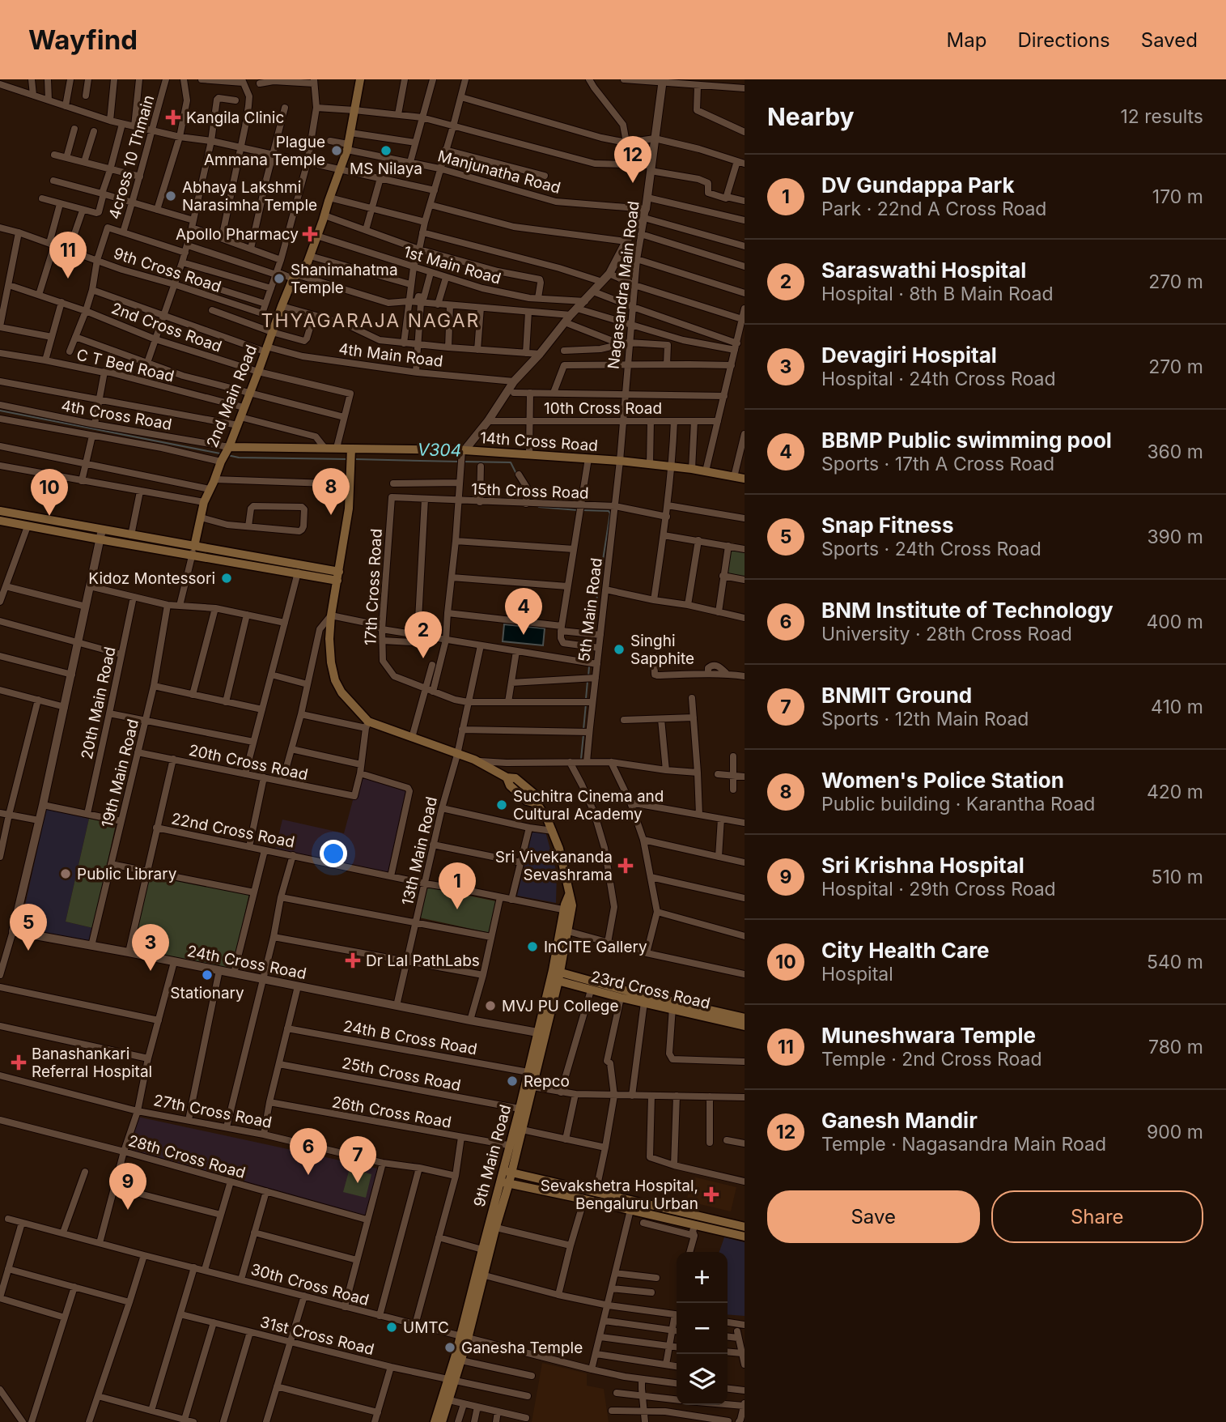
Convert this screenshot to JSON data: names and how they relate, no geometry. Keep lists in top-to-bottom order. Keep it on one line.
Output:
{"streets":{"main road":["2nd Main Road","14th Cross Road","23rd Cross Road","9th Main Road"],"street":["4cross 10 Thmain","Manjunatha Road","1st Main Road","9th Cross Road","Nagasandra Main Road","2nd Cross Road","4th Main Road","C T Bed Road","10th Cross Road","4th Cross Road","15th Cross Road","17th Cross Road","5th Main Road","20th Main Road","20th Cross Road","19th Main Road","22nd Cross Road","13th Main Road","24th Cross Road","24th B Cross Road","25th Cross Road","27th Cross Road","26th Cross Road","28th Cross Road","30th Cross Road","31st Cross Road"]},"crossings":[["4cross 10 Thmain","9th Cross Road"],["4cross 10 Thmain","2nd Cross Road"],["Manjunatha Road","Nagasandra Main Road"],["Manjunatha Road","2nd Main Road"],["1st Main Road","2nd Main Road"],["Nagasandra Main Road","10th Cross Road"],["Nagasandra Main Road","14th Cross Road"],["Nagasandra Main Road","5th Main Road"],["2nd Cross Road","2nd Main Road"],["4th Main Road","2nd Main Road"],["C T Bed Road","2nd Main Road"],["2nd Main Road","4th Cross Road"],["2nd Main Road","14th Cross Road"],["4th Cross Road","14th Cross Road"],["14th Cross Road","5th Main Road"],["14th Cross Road","9th Main Road"],["15th Cross Road","17th Cross Road"],["15th Cross Road","5th Main Road"],["17th Cross Road","5th Main Road"],["17th Cross Road","13th Main Road"],["20th Cross Road","19th Main Road"],["19th Main Road","24th Cross Road"],["22nd Cross Road","13th Main Road"],["22nd Cross Road","9th Main Road"],["13th Main Road","24th Cross Road"],["13th Main Road","9th Main Road"],["24th Cross Road","9th Main Road"],["23rd Cross Road","9th Main Road"],["24th B Cross Road","9th Main Road"],["25th Cross Road","9th Main Road"],["26th Cross Road","9th Main Road"],["9th Main Road","30th Cross Road"],["9th Main Road","31st Cross Road"]],"districts":["THYAGARAJA NAGAR"],"water":["V304"],"places":{"health":["Kangila Clinic","Apollo Pharmacy","Sri Vivekananda Sevashrama","Dr Lal PathLabs","Banashankari Referral Hospital","Sevakshetra Hospital, Bengaluru Urban"],"other":["Plague Ammana Temple","MS Nilaya","Abhaya Lakshmi Narasimha Temple","Shanimahatma Temple","Kidoz Montessori","Singhi Sapphite","Suchitra Cinema and Cultural Academy","Public Library","InCITE Gallery","Stationary","MVJ PU College","Repco","UMTC","Ganesha Temple"]},"page":{"header":"Wayfind","nav":["Map","Directions","Saved"],"heading":["Nearby","12 results"],"pins":["12","11","8","10","4","2","1","5","3","6","7","9"],"list":[{"mark":"1","name":"DV Gundappa Park","note":"Park · 22nd A Cross Road","value":"170 m"},{"mark":"2","name":"Saraswathi Hospital","note":"Hospital · 8th B Main Road","value":"270 m"},{"mark":"3","name":"Devagiri Hospital","note":"Hospital · 24th Cross Road","value":"270 m"},{"mark":"4","name":"BBMP Public swimming pool","note":"Sports · 17th A Cross Road","value":"360 m"},{"mark":"5","name":"Snap Fitness","note":"Sports · 24th Cross Road","value":"390 m"},{"mark":"6","name":"BNM Institute of Technology","note":"University · 28th Cross Road","value":"400 m"},{"mark":"7","name":"BNMIT Ground","note":"Sports · 12th Main Road","value":"410 m"},{"mark":"8","name":"Women's Police Station","note":"Public building · Karantha Road","value":"420 m"},{"mark":"9","name":"Sri Krishna Hospital","note":"Hospital · 29th Cross Road","value":"510 m"},{"mark":"10","name":"City Health Care","note":"Hospital","value":"540 m"},{"mark":"11","name":"Muneshwara Temple","note":"Temple · 2nd Cross Road","value":"780 m"},{"mark":"12","name":"Ganesh Mandir","note":"Temple · Nagasandra Main Road","value":"900 m"}],"buttons":["Save","Share"],"map_buttons":["+","−"]}}
